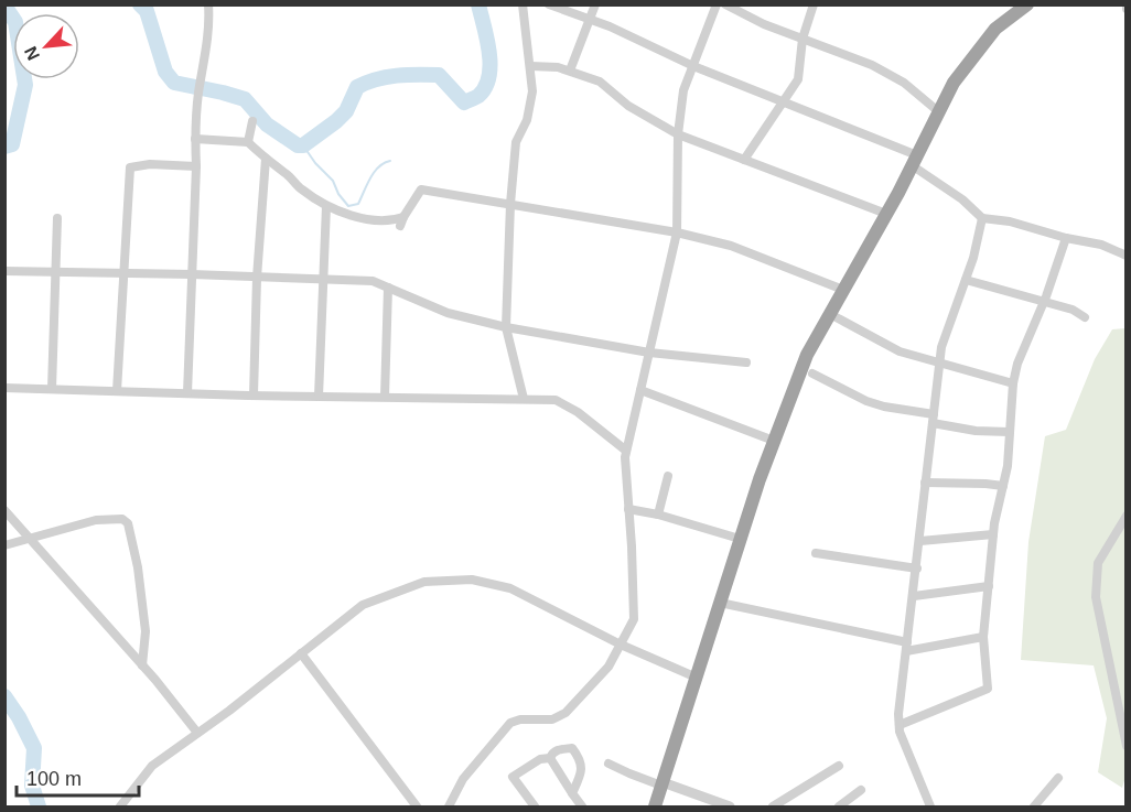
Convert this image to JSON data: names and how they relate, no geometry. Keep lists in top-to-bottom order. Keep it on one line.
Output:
{"scale_bar":"100 m","north":"bottom left"}
